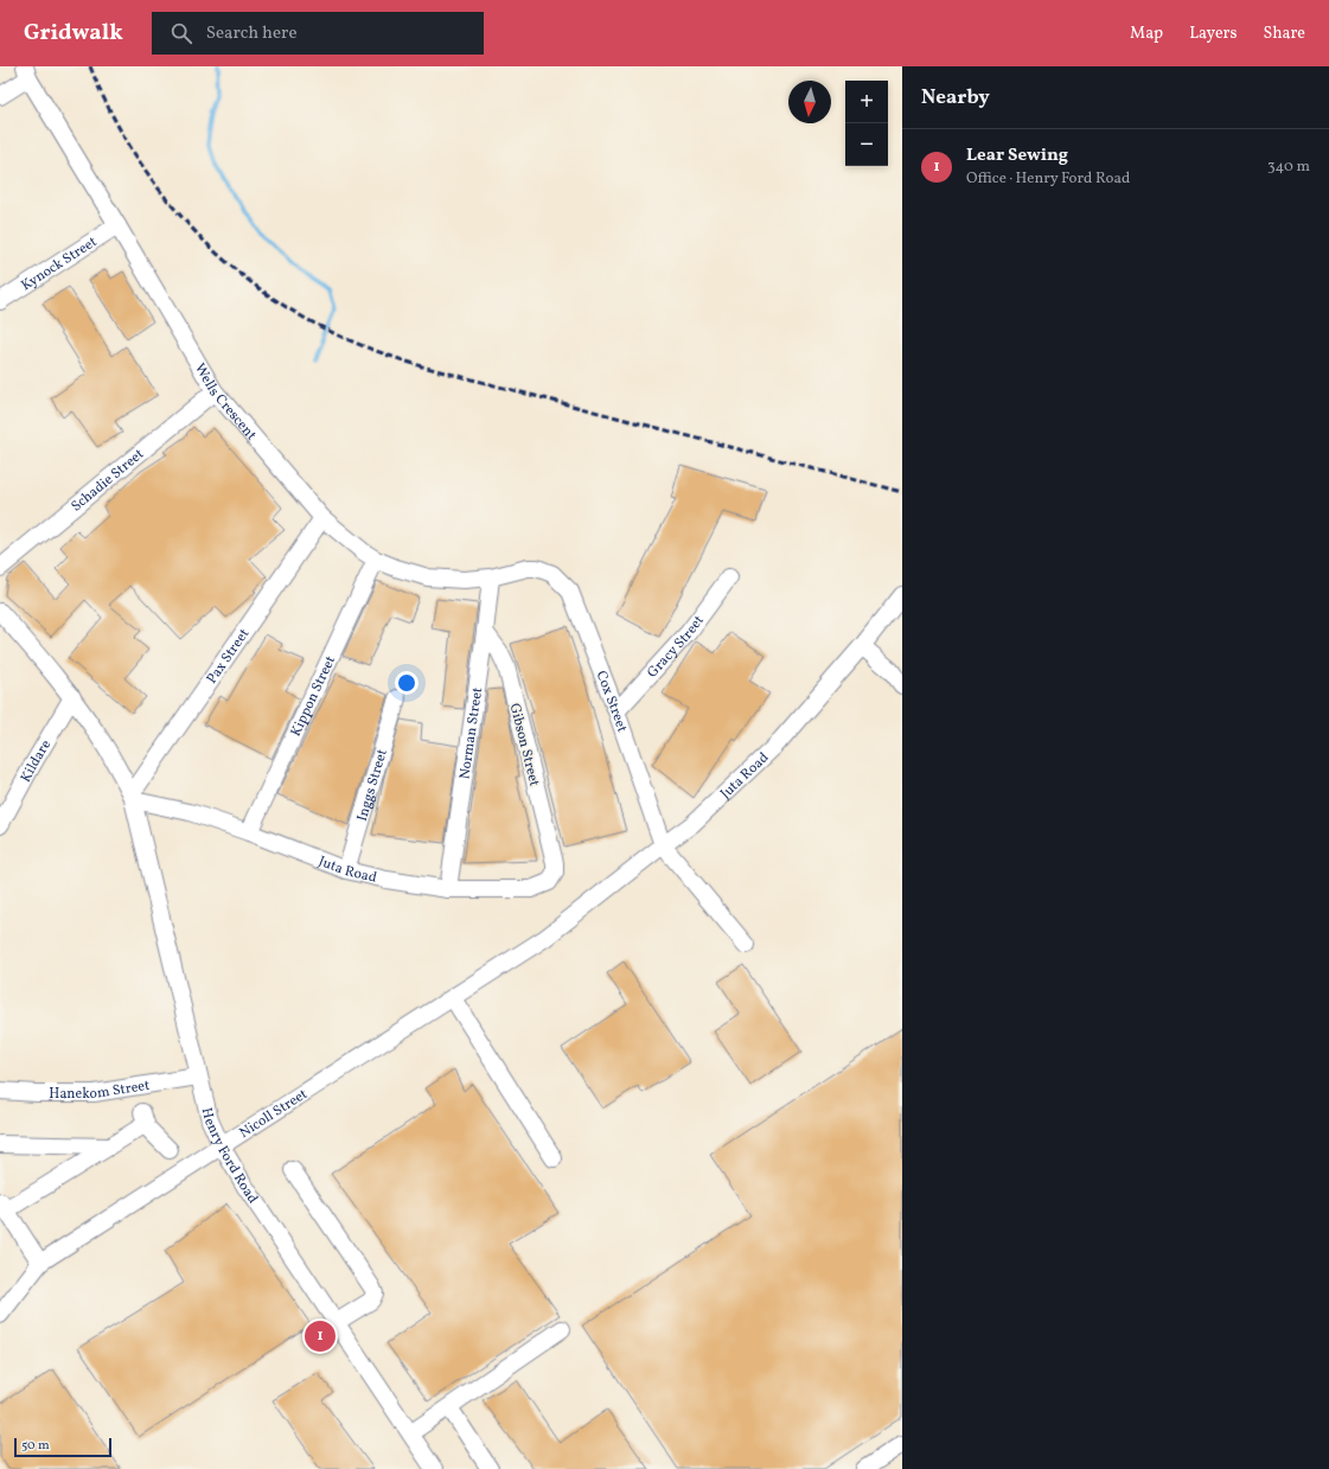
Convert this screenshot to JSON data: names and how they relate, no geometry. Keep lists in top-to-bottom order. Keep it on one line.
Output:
{"streets":{"street":["Kynock Street","Wells Crescent","Schadie Street","Gracy Street","Pax Street","Kippon Street","Cox Street","Norman Street","Gibson Street","Kildare","Juta Road","Inggs Street","Hanekom Street","Nicoll Street","Henry Ford Road"]},"crossings":[["Kynock Street","Wells Crescent"],["Wells Crescent","Schadie Street"],["Wells Crescent","Pax Street"],["Wells Crescent","Kippon Street"],["Wells Crescent","Cox Street"],["Wells Crescent","Norman Street"],["Gracy Street","Cox Street"],["Pax Street","Juta Road"],["Pax Street","Henry Ford Road"],["Kippon Street","Juta Road"],["Cox Street","Juta Road"],["Norman Street","Gibson Street"],["Norman Street","Juta Road"],["Gibson Street","Juta Road"],["Juta Road","Inggs Street"],["Juta Road","Nicoll Street"],["Juta Road","Henry Ford Road"],["Hanekom Street","Henry Ford Road"],["Nicoll Street","Henry Ford Road"]],"scale_bar":"50 m","north":"bottom","page":{"header":"Gridwalk","search":"Search here","nav":["Map","Layers","Share"],"heading":"Nearby","map_buttons":["+","−"],"list":[{"mark":"1","name":"Lear Sewing","note":"Office · Henry Ford Road","value":"340 m"}],"pins":"1","scale":"50 m"}}
